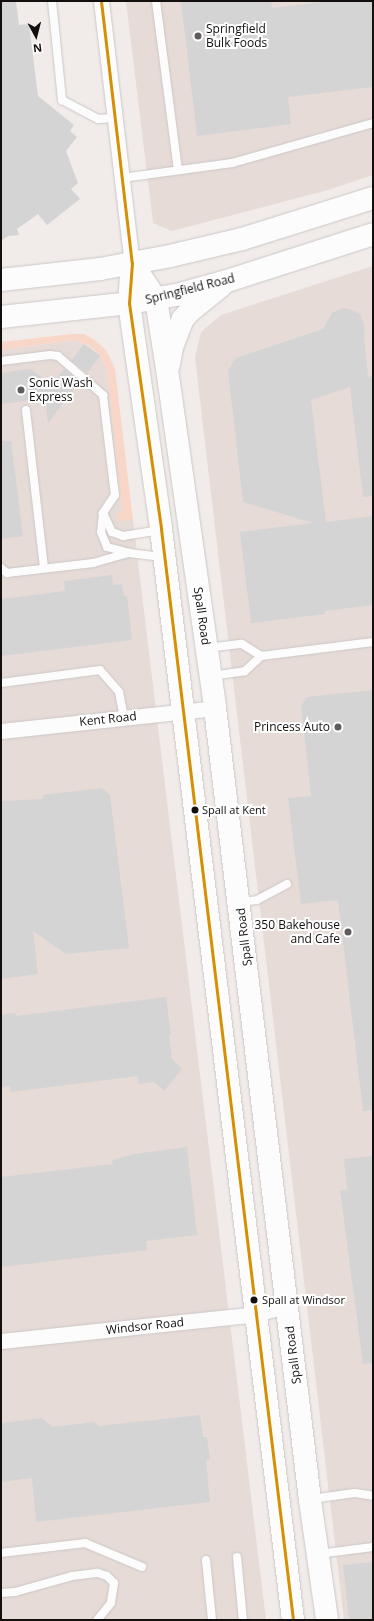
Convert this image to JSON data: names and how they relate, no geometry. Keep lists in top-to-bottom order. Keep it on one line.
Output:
{"streets":{"main road":["Springfield Road","Spall Road"],"street":["Kent Road","Windsor Road"]},"crossings":[["Springfield Road","Spall Road"],["Spall Road","Kent Road"],["Spall Road","Windsor Road"]],"places":["Springfield Bulk Foods","Sonic Wash Express","Princess Auto","Spall at Kent","350 Bakehouse and Cafe","Spall at Windsor"],"north":"bottom"}
